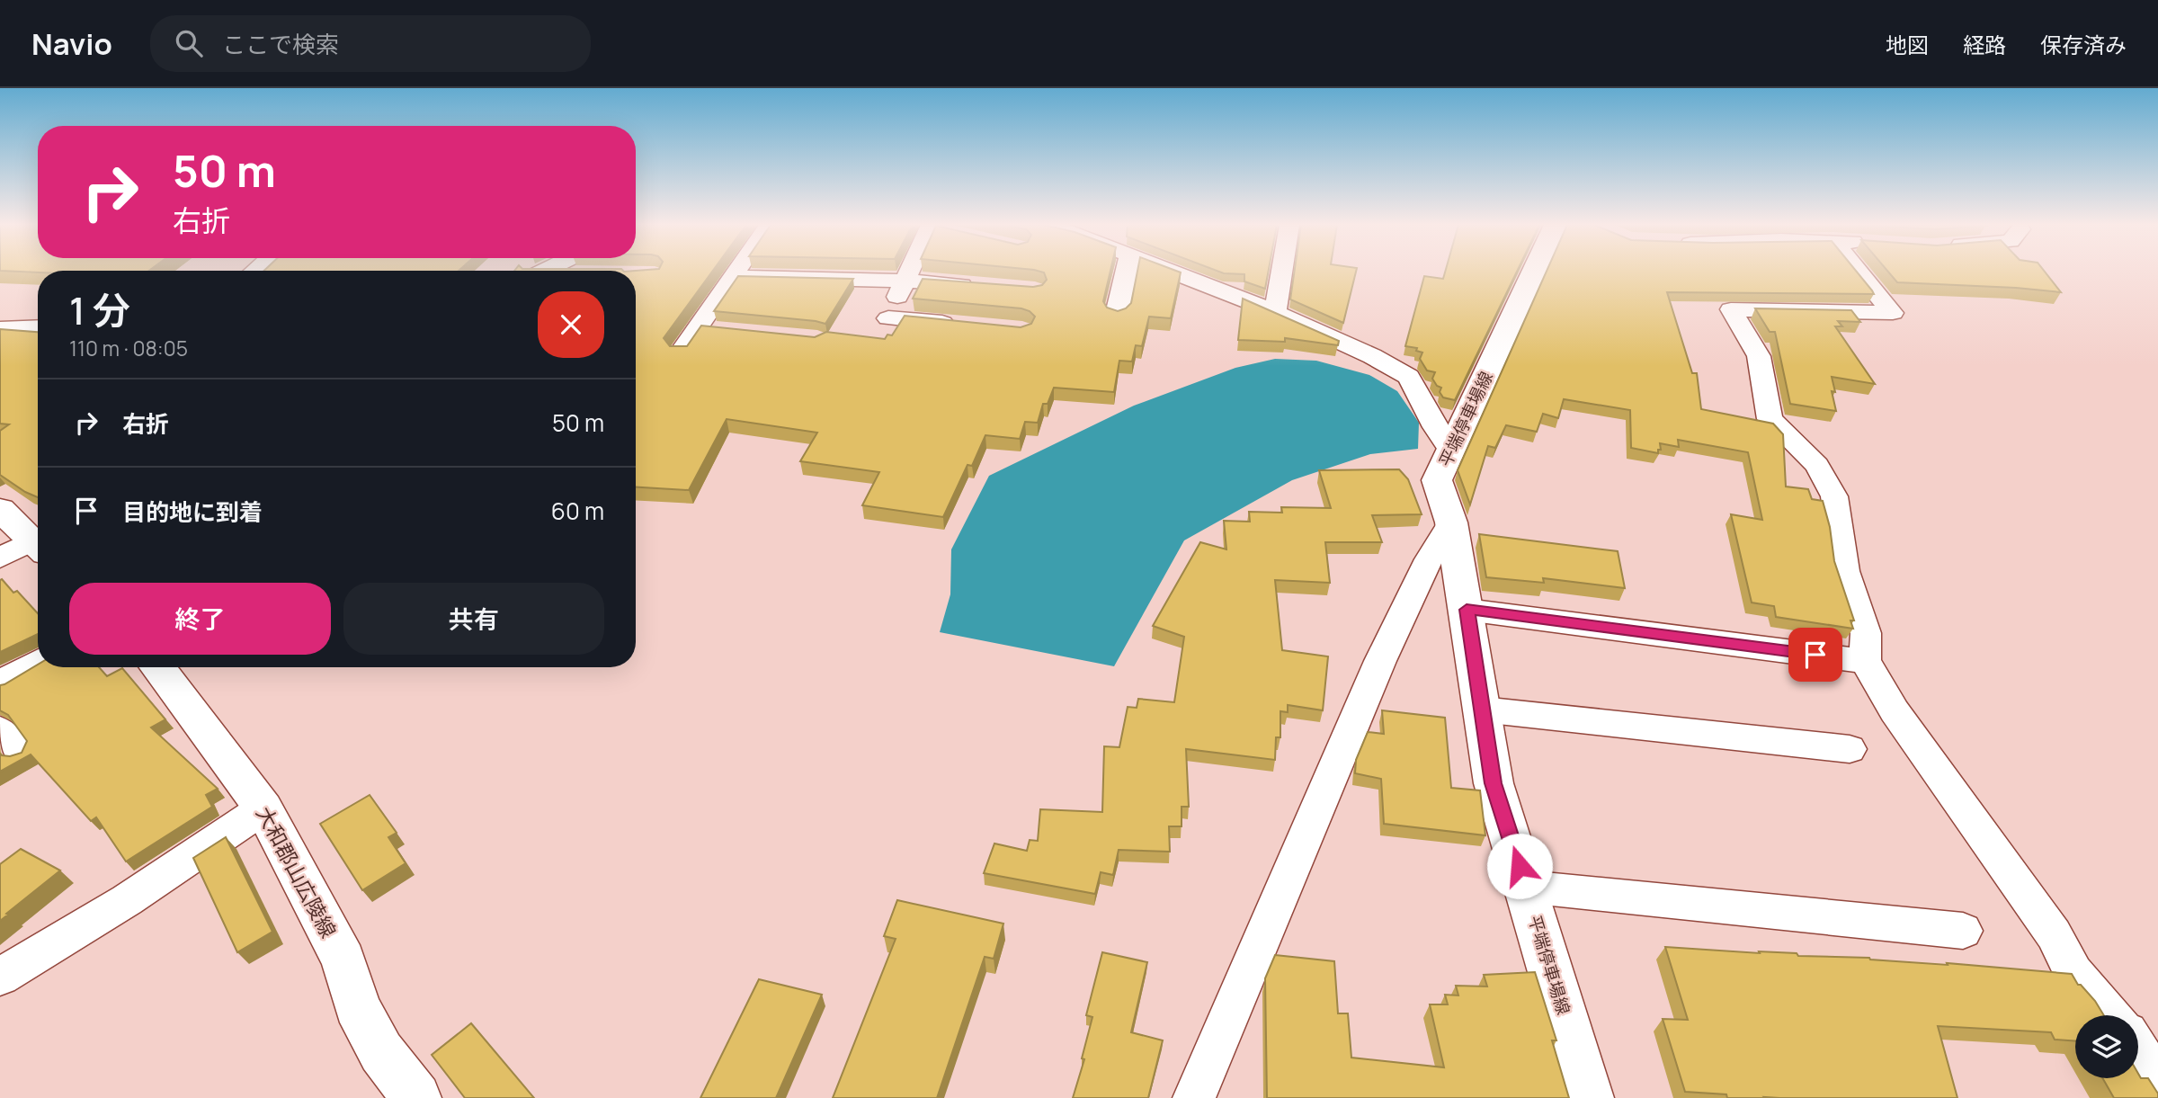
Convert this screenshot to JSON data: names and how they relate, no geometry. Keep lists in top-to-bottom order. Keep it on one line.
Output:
{"streets":{"main road":["平端停車場線","大和郡山広陵線"]},"page":{"header":"Navio","search":"ここで検索","nav":["地図","経路","保存済み"],"turn":["50 m","右折"],"heading":["1 分","110 m · 08:05"],"list":[{"name":"右折","value":"50 m"},{"name":"目的地に到着","value":"60 m"}],"buttons":["終了","共有"]}}
